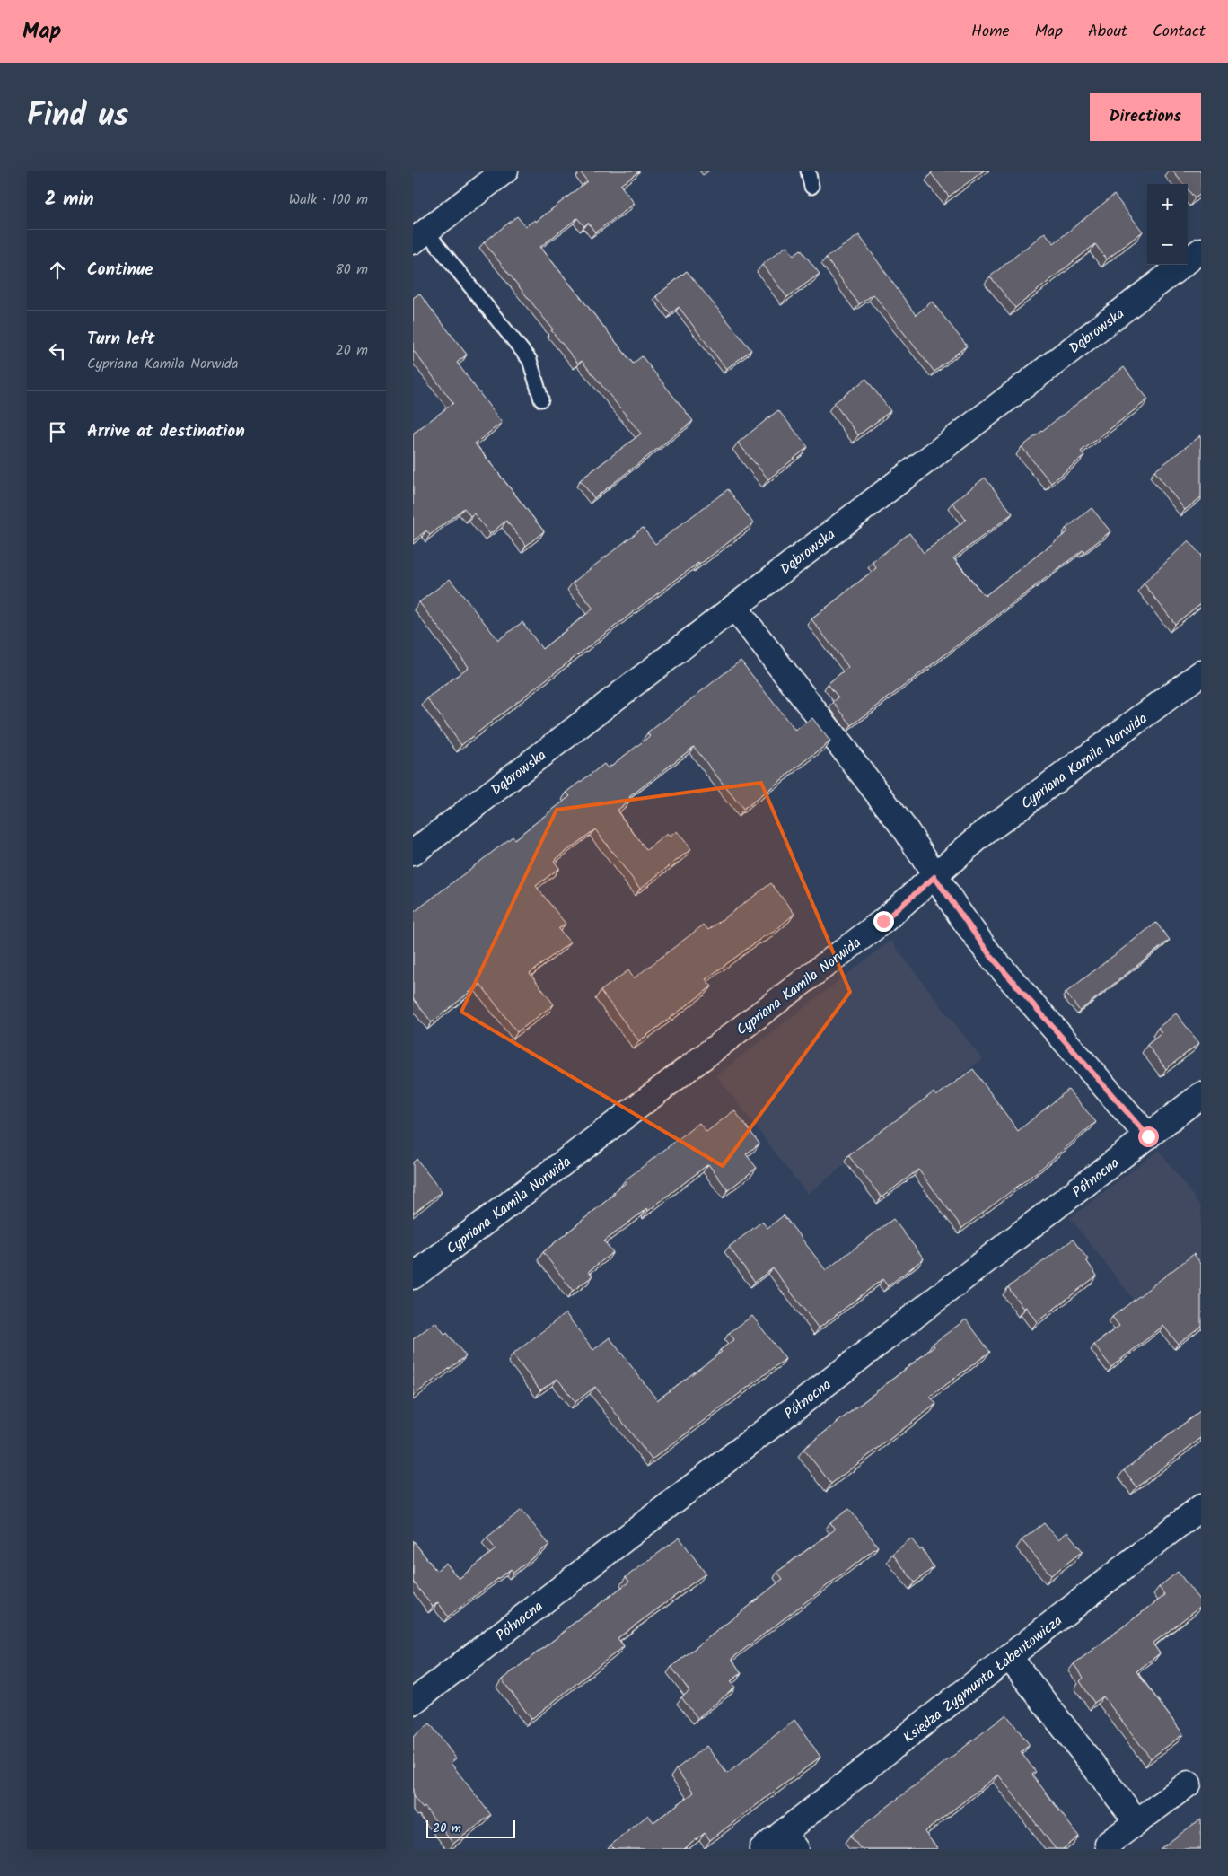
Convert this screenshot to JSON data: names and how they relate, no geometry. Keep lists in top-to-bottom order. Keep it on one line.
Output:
{"streets":{"street":["Dąbrowska","Cypriana Kamila Norwida","Północna","Księdza Zygmunta Łabentowicza"]},"scale_bar":"20 m","page":{"header":"Map","nav":["Home","Map","About","Contact"],"title":"Find us","buttons":"Directions","heading":["2 min","Walk · 100 m"],"map_buttons":["+","−"],"list":[["Continue","80 m"],["Turn left","Cypriana Kamila Norwida","20 m"],"Arrive at destination"],"scale":"20 m"}}
